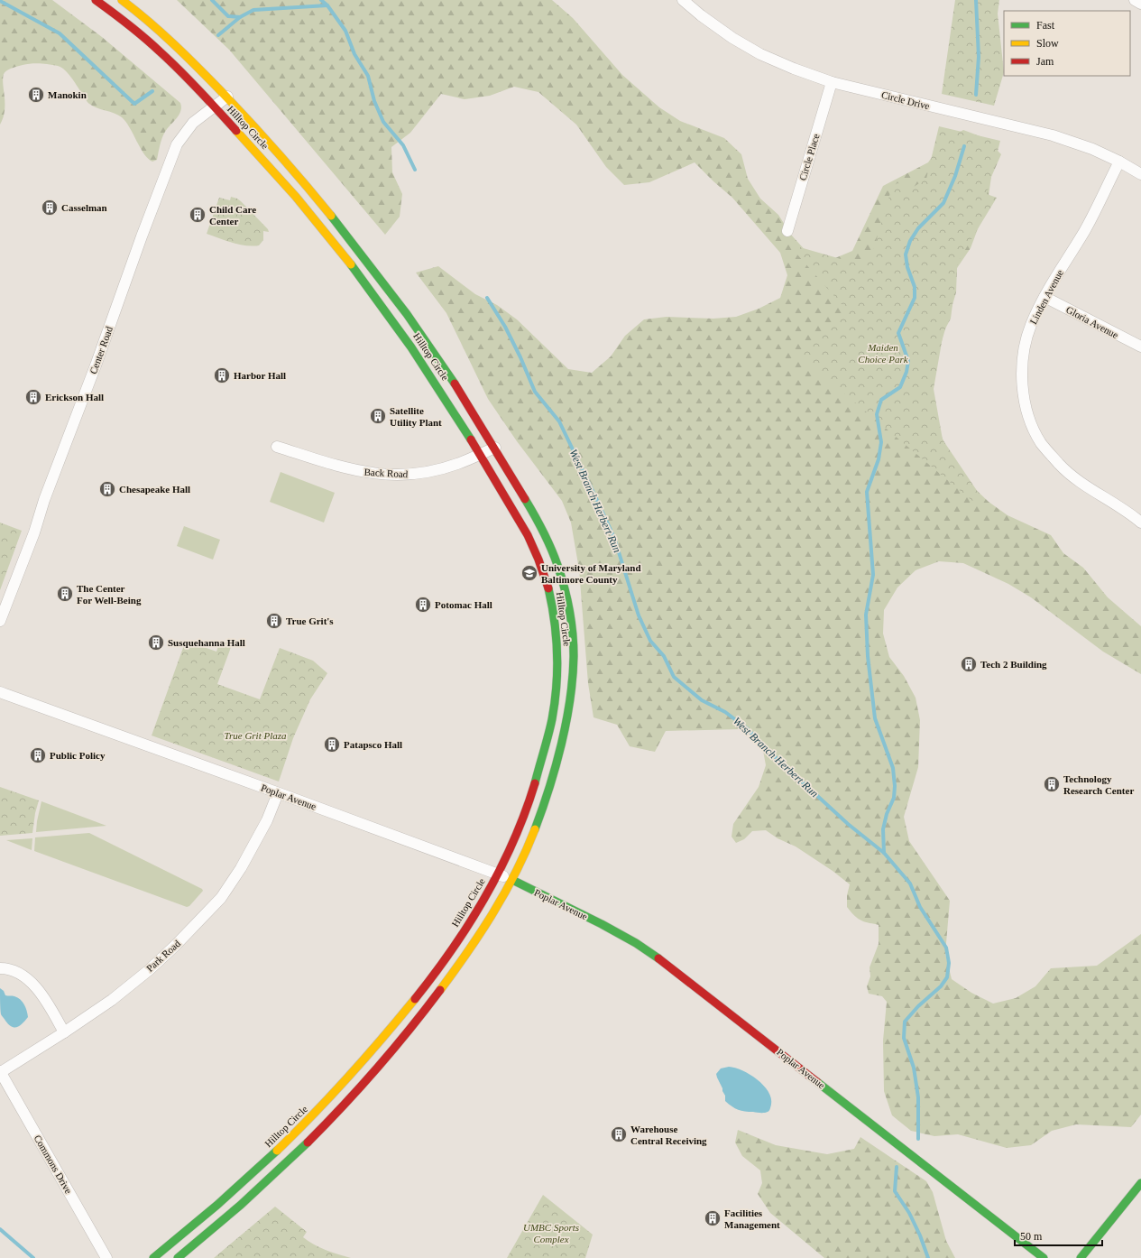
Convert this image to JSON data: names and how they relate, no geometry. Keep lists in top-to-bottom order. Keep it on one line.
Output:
{"streets":{"street":["Circle Drive","Hilltop Circle","Circle Place","Linden Avenue","Gloria Avenue","Center Road","Back Road","Poplar Avenue","Park Road","Commons Drive"]},"crossings":[["Circle Drive","Circle Place"],["Circle Drive","Linden Avenue"],["Hilltop Circle","Center Road"],["Hilltop Circle","Back Road"],["Hilltop Circle","Poplar Avenue"],["Linden Avenue","Gloria Avenue"],["Poplar Avenue","Park Road"],["Park Road","Commons Drive"]],"water":["West Branch Herbert Run"],"parks":["Maiden Choice Park","True Grit Plaza","UMBC Sports Complex"],"places":{"building":["Manokin","Casselman","Child Care Center","Harbor Hall","Erickson Hall","Satellite Utility Plant","Chesapeake Hall","The Center For Well-Being","Potomac Hall","True Grit's","Susquehanna Hall","Tech 2 Building","Patapsco Hall","Public Policy","Technology Research Center","Warehouse Central Receiving","Facilities Management"],"school or university":["University of Maryland Baltimore County"]},"legend":["Fast","Slow","Jam"],"scale_bar":"50 m"}
